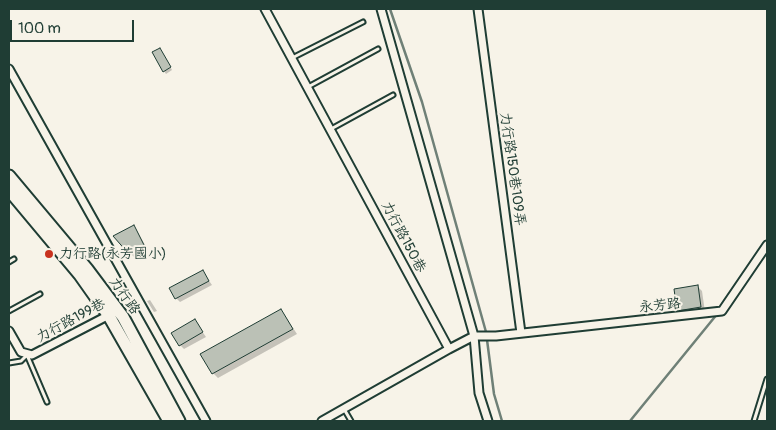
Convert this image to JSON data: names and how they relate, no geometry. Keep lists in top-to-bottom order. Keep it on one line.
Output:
{"streets":{"main road":["力行路"],"street":["力行路150巷109弄","力行路150巷","永芳路","力行路199巷"]},"crossings":[["力行路150巷109弄","永芳路"],["力行路","力行路199巷"]],"places":["力行路(永芳國小)"],"scale_bar":"100 m"}
